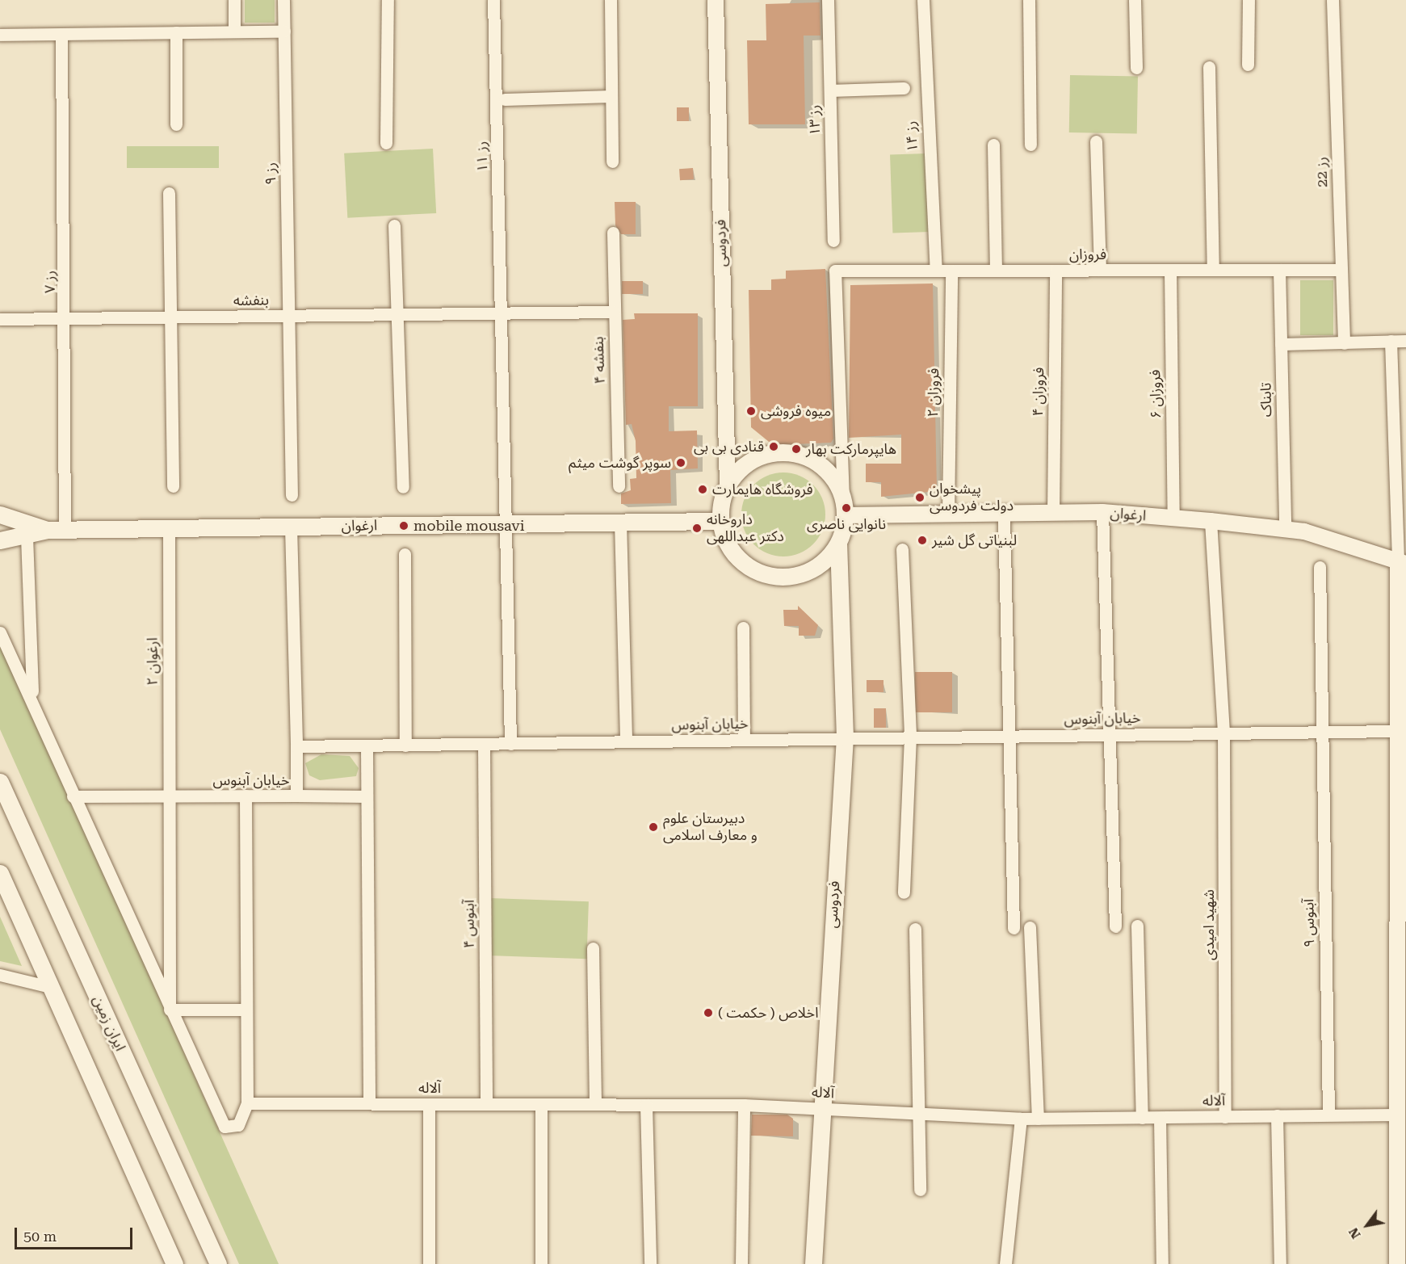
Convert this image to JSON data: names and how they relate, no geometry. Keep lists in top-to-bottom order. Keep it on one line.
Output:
{"streets":{"main road":["فردوسی","ارغوان","ایران زمین"],"street":["رز ۱۳","رز ۱۴","رز ۱۱","رز 22","رز ۹","فروزان","رز ۷","بنفشه","بنفشه ۴","فروزان ۴","فروزان ۲","فروزان ۶","تابناک","ارغوان ۲","خیابان آبنوس","آبنوس ۹","آبنوس ۴","شهید امیدی","آلاله"]},"crossings":[["رز ۱۴","فروزان"],["رز ۱۱","بنفشه"],["رز 22","فروزان"],["رز ۹","بنفشه"],["فردوسی","فروزان"],["فردوسی","ارغوان"],["فردوسی","خیابان آبنوس"],["فردوسی","آلاله"],["فروزان","فروزان ۴"],["فروزان","فروزان ۲"],["فروزان","فروزان ۶"],["فروزان","تابناک"],["فروزان","ارغوان"],["رز ۷","بنفشه"],["رز ۷","ارغوان"],["بنفشه","بنفشه ۴"],["فروزان ۴","ارغوان"],["فروزان ۲","ارغوان"],["فروزان ۶","ارغوان"],["تابناک","ارغوان"],["ارغوان","ارغوان ۲"],["ارغوان","شهید امیدی"],["ارغوان ۲","خیابان آبنوس"],["خیابان آبنوس","آبنوس ۹"],["خیابان آبنوس","آبنوس ۴"],["خیابان آبنوس","شهید امیدی"],["آبنوس ۹","آلاله"],["آبنوس ۴","آلاله"],["شهید امیدی","آلاله"]],"places":["میوه فروشی","قنادی بی بی","هایپرمارکت بهار","سوپر گوشت میثم","فروشگاه هایمارت","پیشخوان دولت فردوسی","نانوایی ناصری","mobile mousavi","داروخانه دکتر عبداللهی","لبنیاتی گل شیر","دبیرستان علوم و معارف اسلامی","اخلاص ( حکمت )"],"scale_bar":"50 m","north":"bottom left"}
